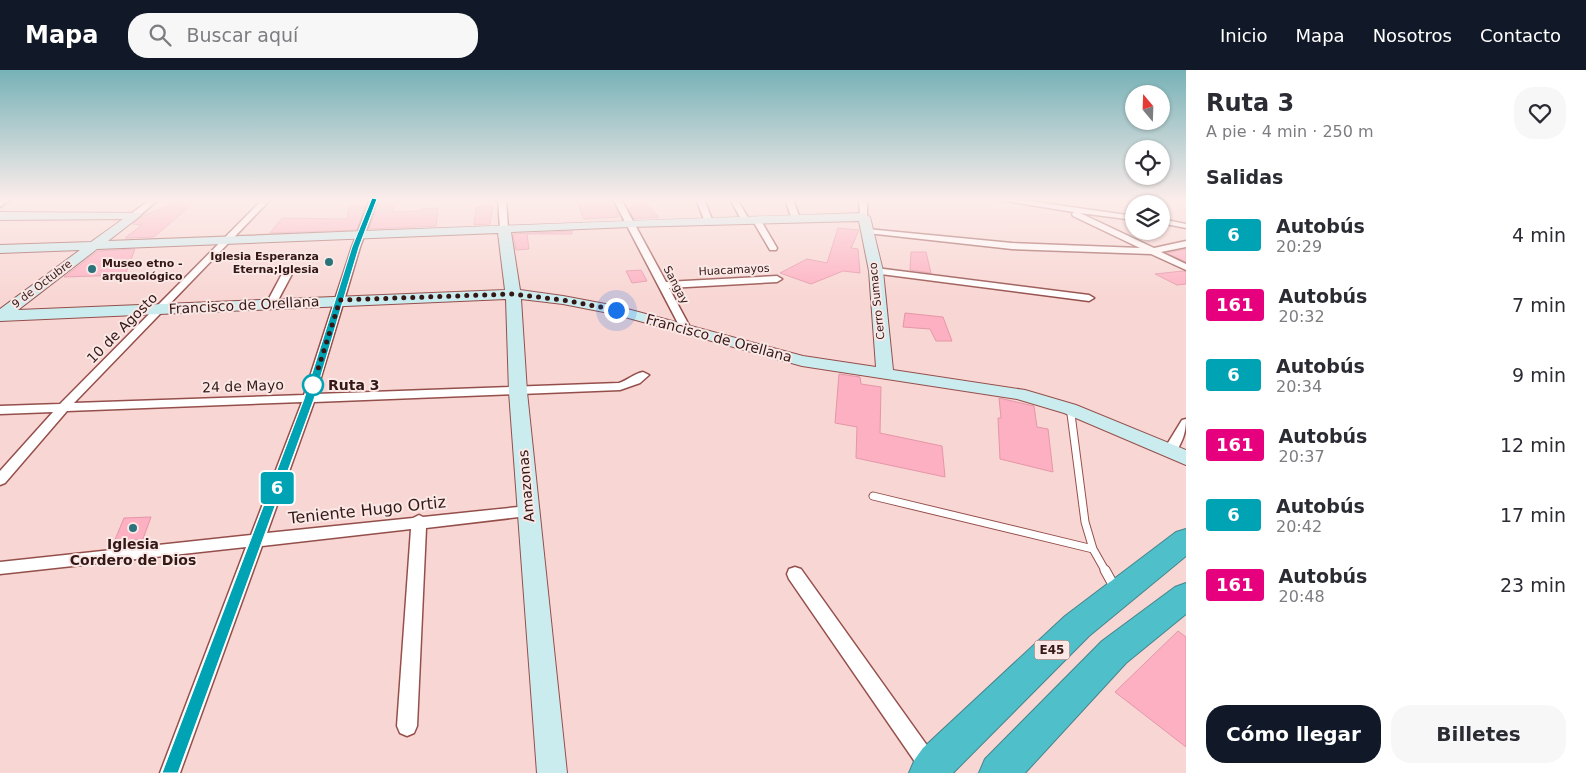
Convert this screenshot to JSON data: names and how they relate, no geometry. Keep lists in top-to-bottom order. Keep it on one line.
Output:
{"streets":{"highway":["E45"],"street":["Huacamayos","9 de Octubre","Sangay","Cerro Sumaco","Francisco de Orellana","10 de Agosto","24 de Mayo","Amazonas","Teniente Hugo Ortiz"]},"crossings":[["Huacamayos","Sangay"],["9 de Octubre","Francisco de Orellana"],["Sangay","Francisco de Orellana"],["Cerro Sumaco","Francisco de Orellana"],["Francisco de Orellana","10 de Agosto"],["Francisco de Orellana","Amazonas"],["10 de Agosto","24 de Mayo"],["24 de Mayo","Amazonas"],["Amazonas","Teniente Hugo Ortiz"]],"places":["Iglesia Esperanza Eterna;Iglesia","Museo etno - arqueológico","Ruta 3","Iglesia Cordero de Dios"],"lines":["bus line 6"],"north":"top","page":{"header":"Mapa","search":"Buscar aquí","nav":["Inicio","Mapa","Nosotros","Contacto"],"on_map":"6","heading":[["Ruta 3","A pie · 4 min · 250 m"],"Salidas"],"list":[{"mark":"6","name":"Autobús","note":"20:29","value":"4 min"},{"mark":"161","name":"Autobús","note":"20:32","value":"7 min"},{"mark":"6","name":"Autobús","note":"20:34","value":"9 min"},{"mark":"161","name":"Autobús","note":"20:37","value":"12 min"},{"mark":"6","name":"Autobús","note":"20:42","value":"17 min"},{"mark":"161","name":"Autobús","note":"20:48","value":"23 min"}],"buttons":["Cómo llegar","Billetes"]}}
